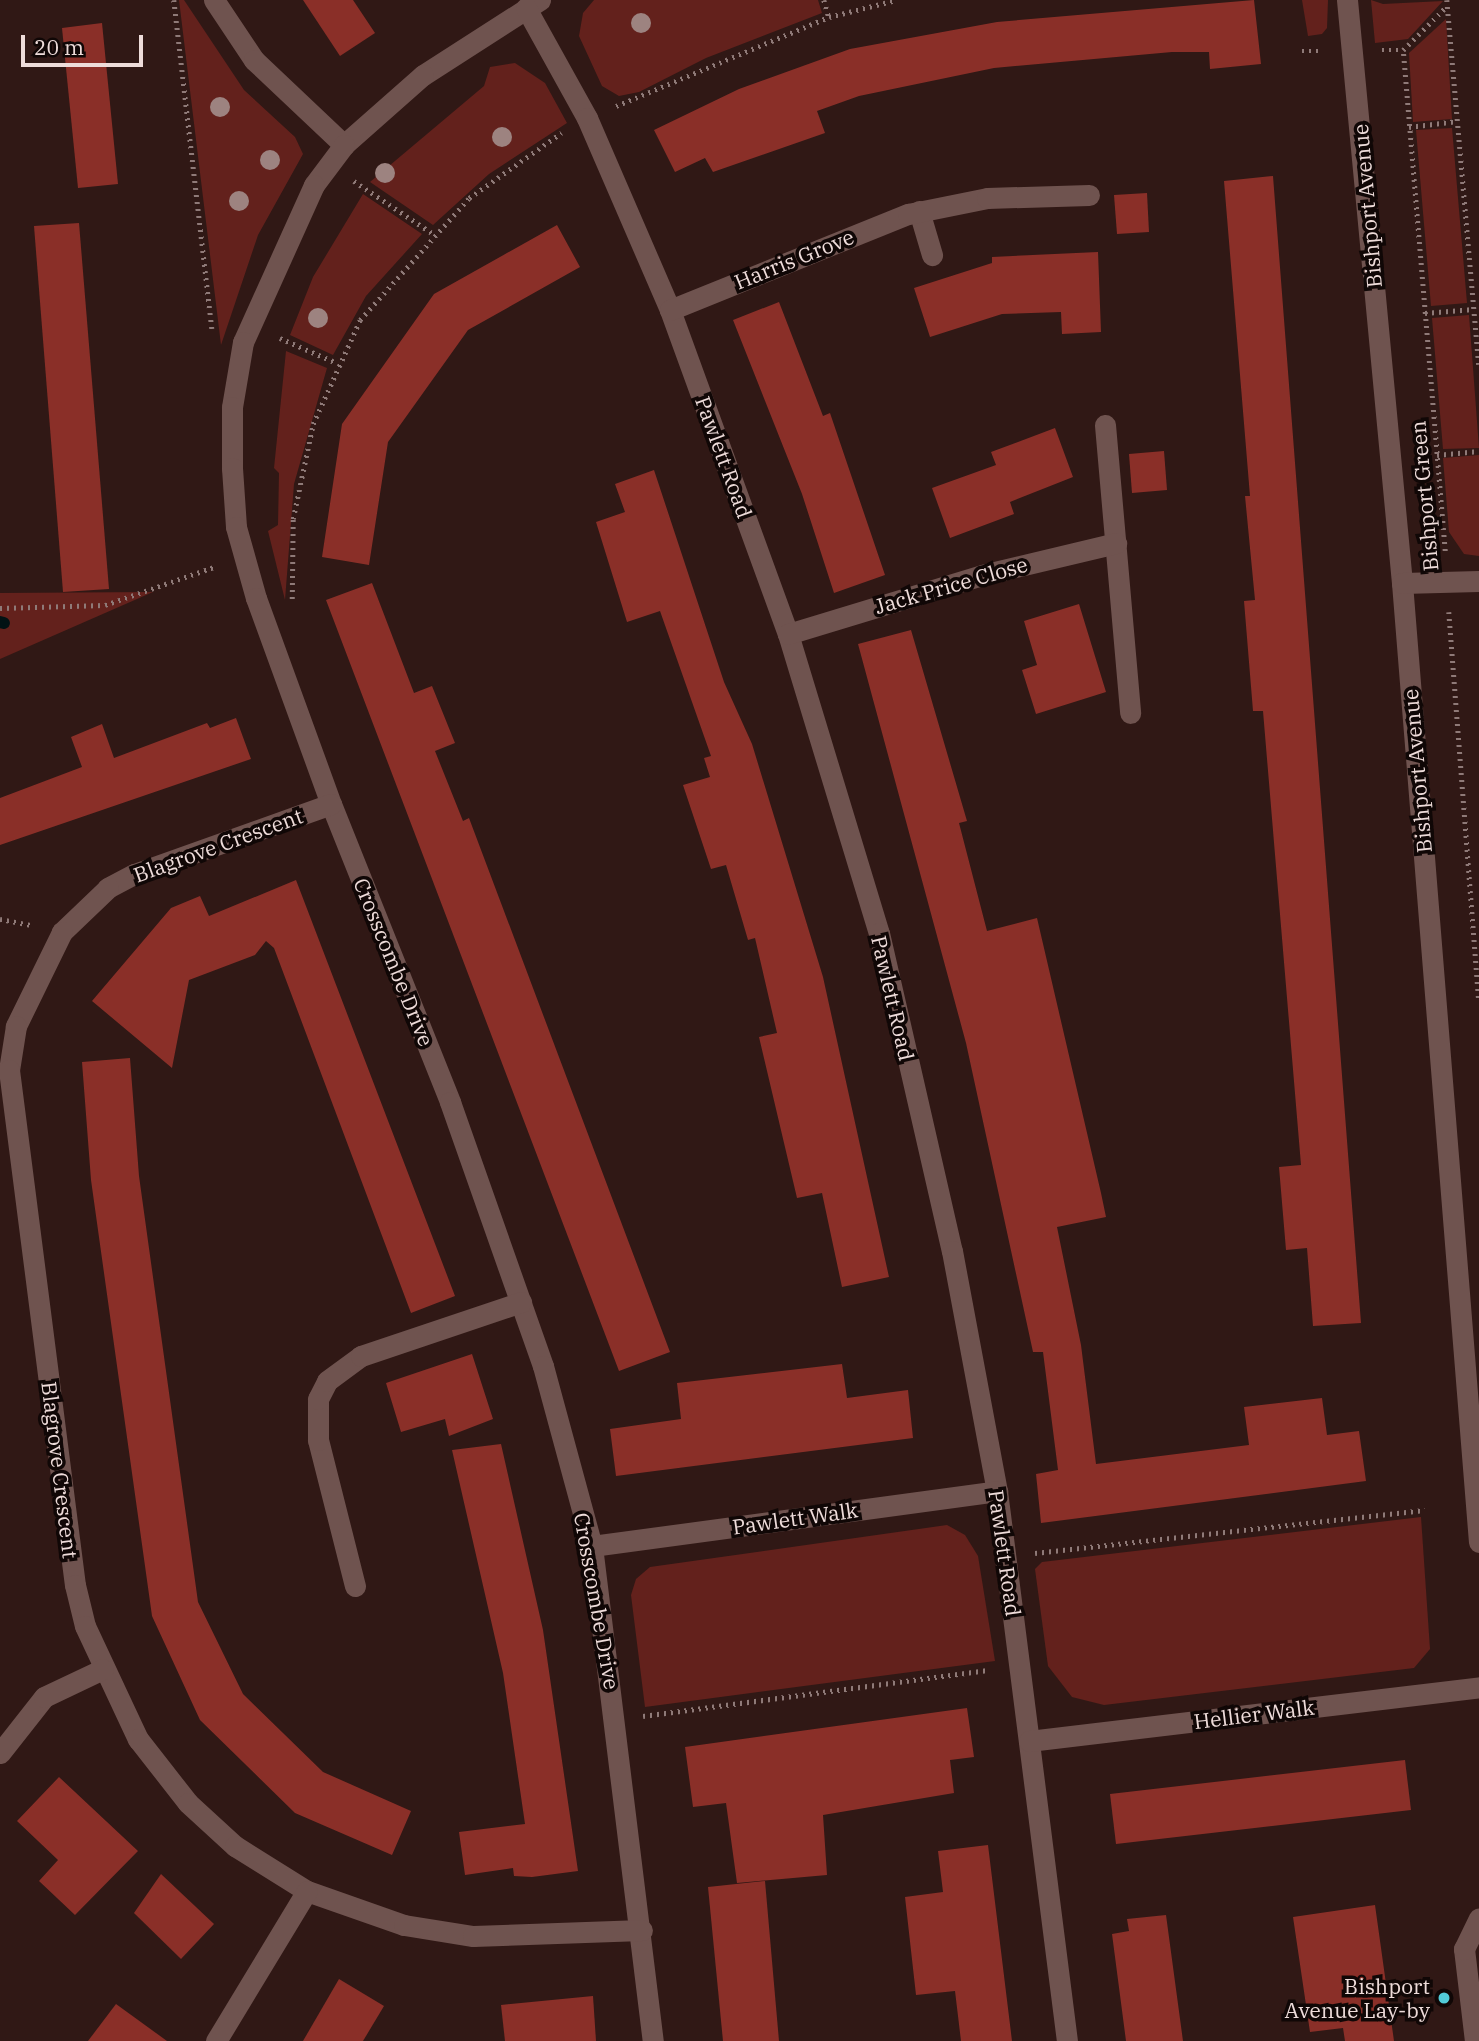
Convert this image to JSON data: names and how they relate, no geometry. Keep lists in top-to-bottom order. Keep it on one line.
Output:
{"streets":{"street":["Bishport Avenue","Harris Grove","Pawlett Road","Jack Price Close","Blagrove Crescent","Crosscombe Drive","Pawlett Walk","Hellier Walk"],"path":["Bishport Green"]},"crossings":[["Harris Grove","Pawlett Road"],["Pawlett Road","Jack Price Close"],["Pawlett Road","Crosscombe Drive"],["Pawlett Road","Pawlett Walk"],["Pawlett Road","Hellier Walk"],["Blagrove Crescent","Crosscombe Drive"],["Crosscombe Drive","Pawlett Walk"]],"places":["Bishport Avenue Lay-by"],"scale_bar":"20 m"}
